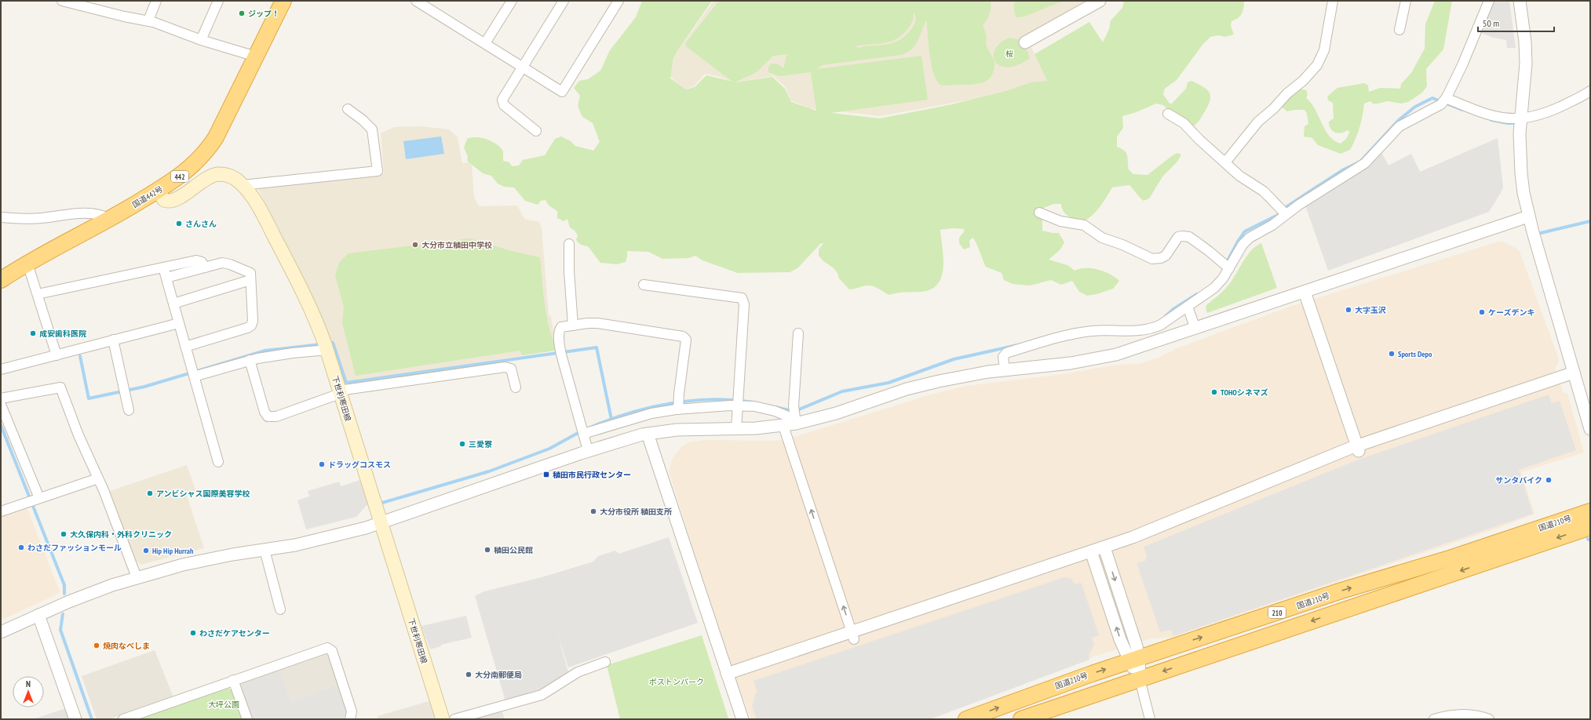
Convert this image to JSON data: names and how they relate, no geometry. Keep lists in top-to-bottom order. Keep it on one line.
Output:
{"streets":{"highway":["442","国道442号","国道210号","210"],"main road":["下世利寒田線"]},"crossings":[["国道442号","下世利寒田線"]],"parks":["桜","ボストンパーク","大坪公園"],"places":{"other":["ジップ！","さんさん","大分市立稙田中学校","大字玉沢","ケーズデンキ","成安歯科医院","Sports Depo","TOHOシネマズ","三愛寮","ドラッグコスモス","サンタバイク","アンビシャス国際美容学校","大分市役所 稙田支所","大久保内科・外科クリニック","わさだファッションモール","稙田公民館","Hip Hip Hurrah","わさだケアセンター","焼肉なべしま","大分南郵便局"],"transit":["稙田市民行政センター"]},"scale_bar":"50 m","north":"top"}
